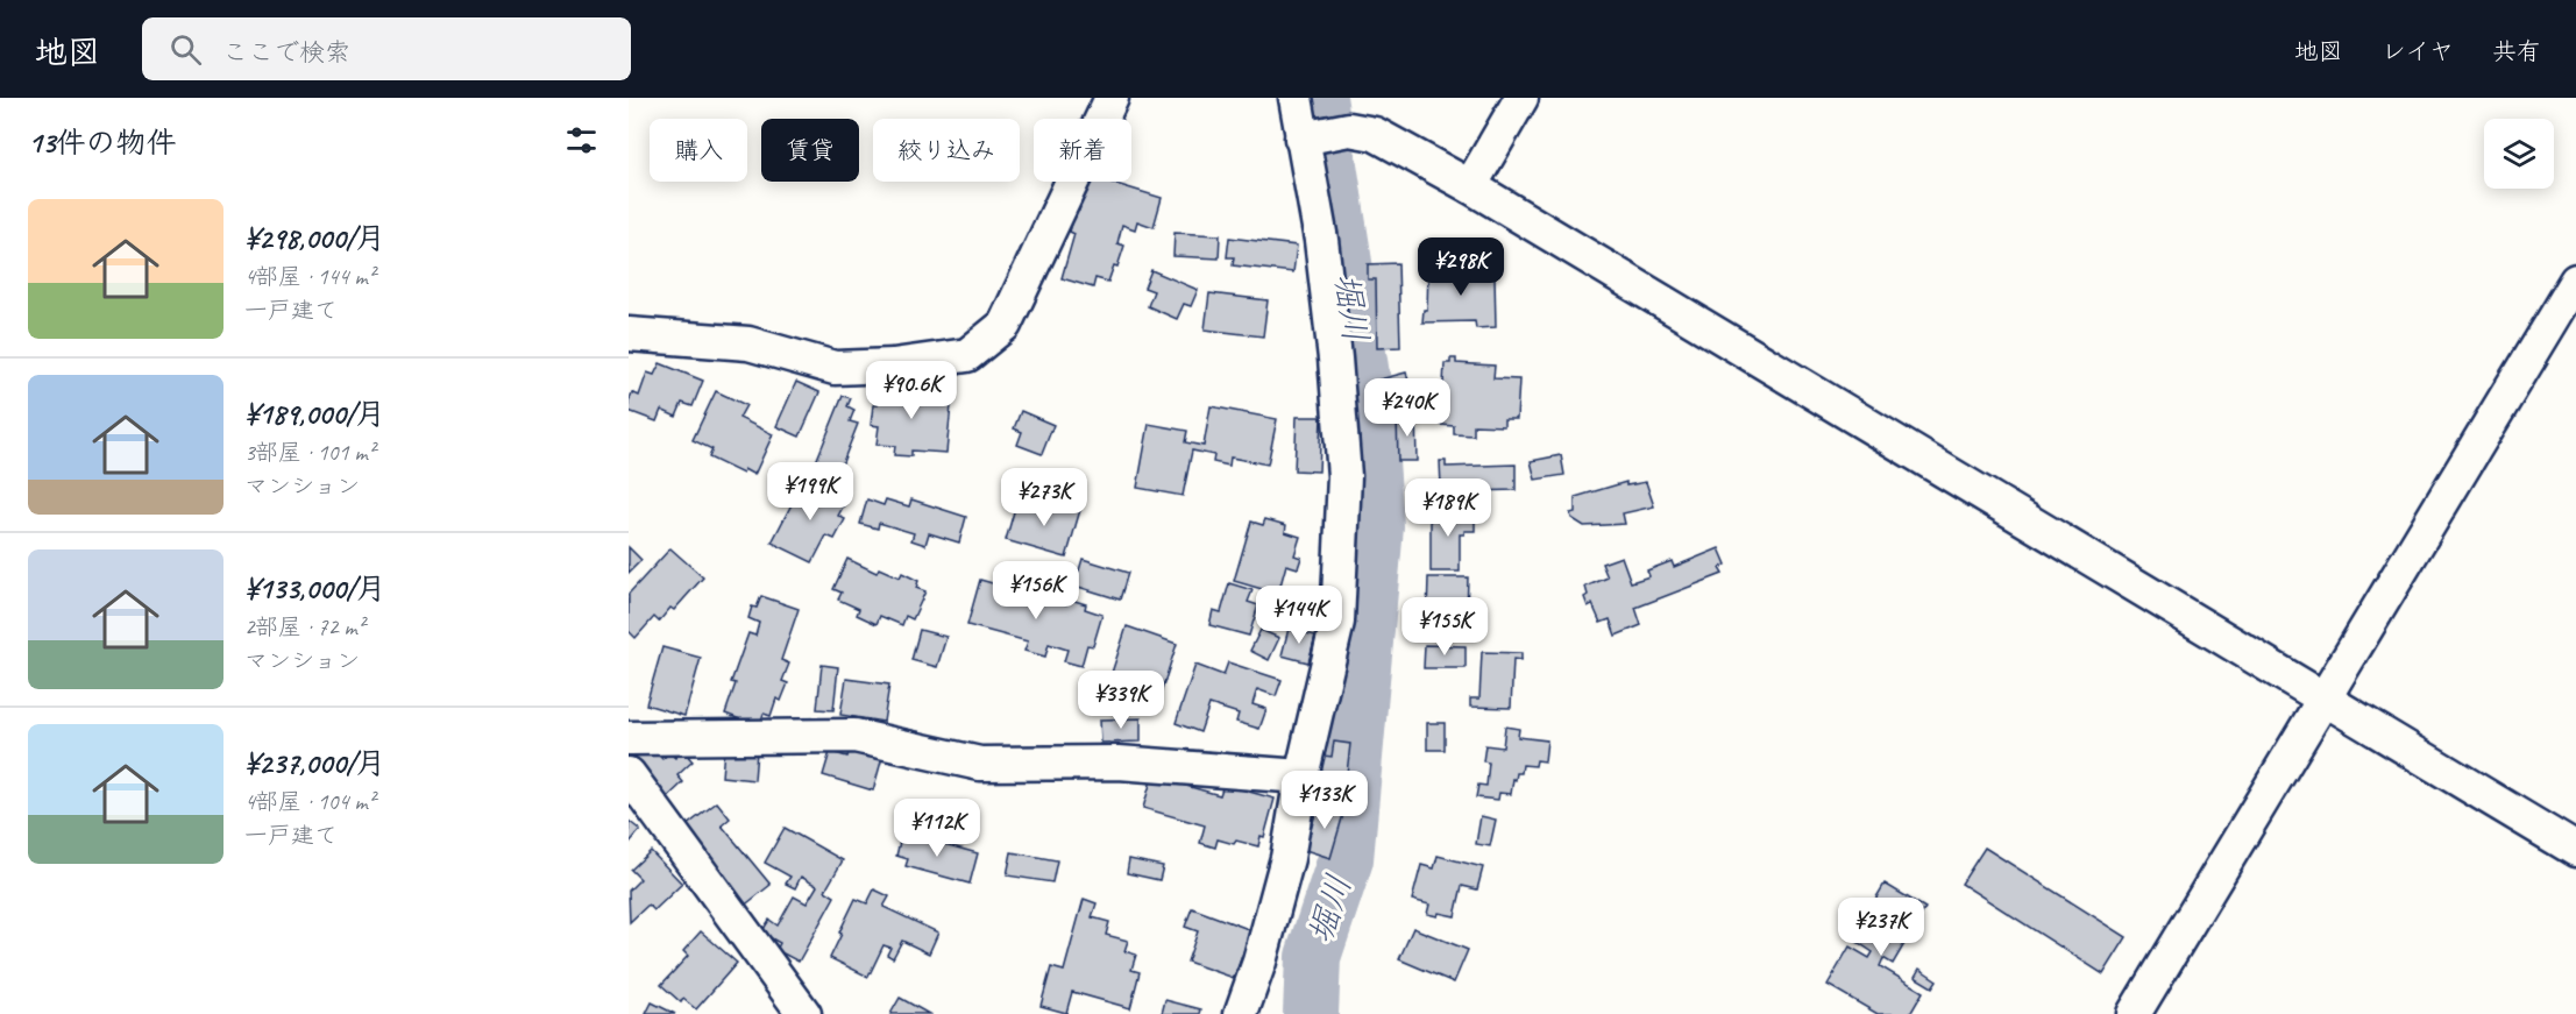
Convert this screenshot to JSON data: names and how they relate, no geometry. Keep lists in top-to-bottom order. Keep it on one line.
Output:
{"water":["堀川"],"page":{"header":"地図","search":"ここで検索","nav":["地図","レイヤ","共有"],"heading":"13件の物件","chip":["購入","賃貸","絞り込み","新着"],"list":[{"name":"¥298,000/月","note":"4部屋 · 144 m² · 一戸建て"},{"name":"¥189,000/月","note":"3部屋 · 101 m² · マンション"},{"name":"¥133,000/月","note":"2部屋 · 72 m² · マンション"},{"name":"¥237,000/月","note":"4部屋 · 104 m² · 一戸建て"}],"price":["¥298K","¥90.6K","¥240K","¥199K","¥273K","¥189K","¥156K","¥144K","¥155K","¥339K","¥133K","¥112K","¥237K"]}}
